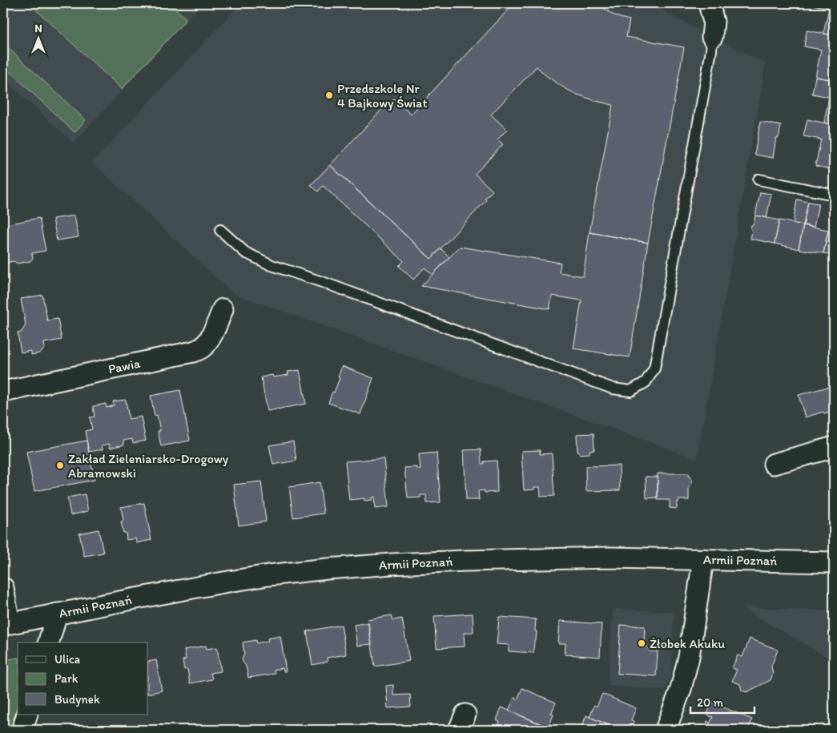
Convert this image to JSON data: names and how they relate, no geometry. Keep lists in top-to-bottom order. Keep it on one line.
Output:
{"streets":{"street":["Pawia","Armii Poznań"]},"places":["Przedszkole Nr 4 Bajkowy Świat","Zakład Zieleniarsko-Drogowy Abramowski","Żłobek Akuku"],"legend":["Ulica","Park","Budynek"],"scale_bar":"20 m","north":"top"}
